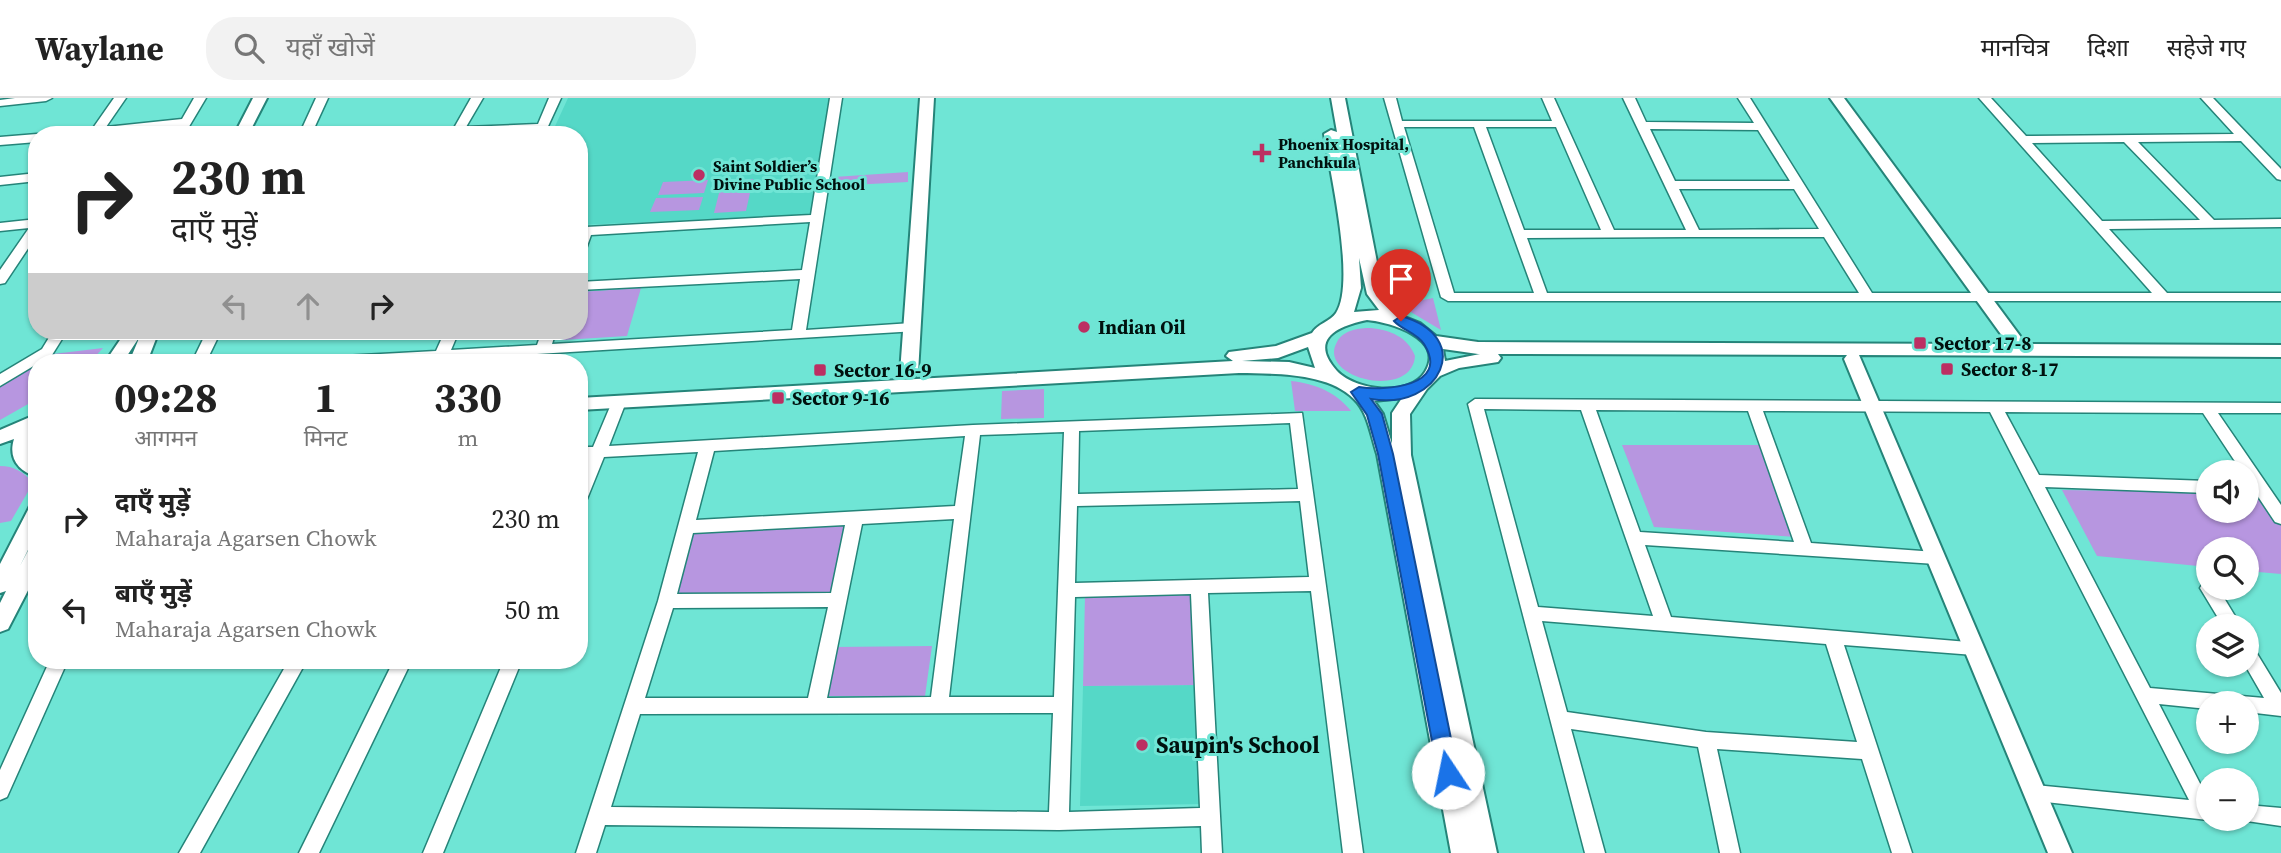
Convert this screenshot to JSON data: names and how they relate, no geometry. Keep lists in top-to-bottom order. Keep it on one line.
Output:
{"places":{"health":["Phoenix Hospital, Panchkula"],"other":["Saint Soldier’s Divine Public School","Indian Oil","Saupin's School"],"transit":["Sector 17-8","Sector 8-17","Sector 16-9","Sector 9-16"]},"page":{"header":"Waylane","search":"यहाँ खोजें","nav":["मानचित्र","दिशा","सहेजे गए"],"turn":["230 m","दाएँ मुड़ें"],"eta":["09:28","आगमन","1","मिनट","330","m"],"map_buttons":["+","−"],"list":[{"name":"दाएँ मुड़ें","note":"Maharaja Agarsen Chowk","value":"230 m"},{"name":"बाएँ मुड़ें","note":"Maharaja Agarsen Chowk","value":"50 m"}]}}
